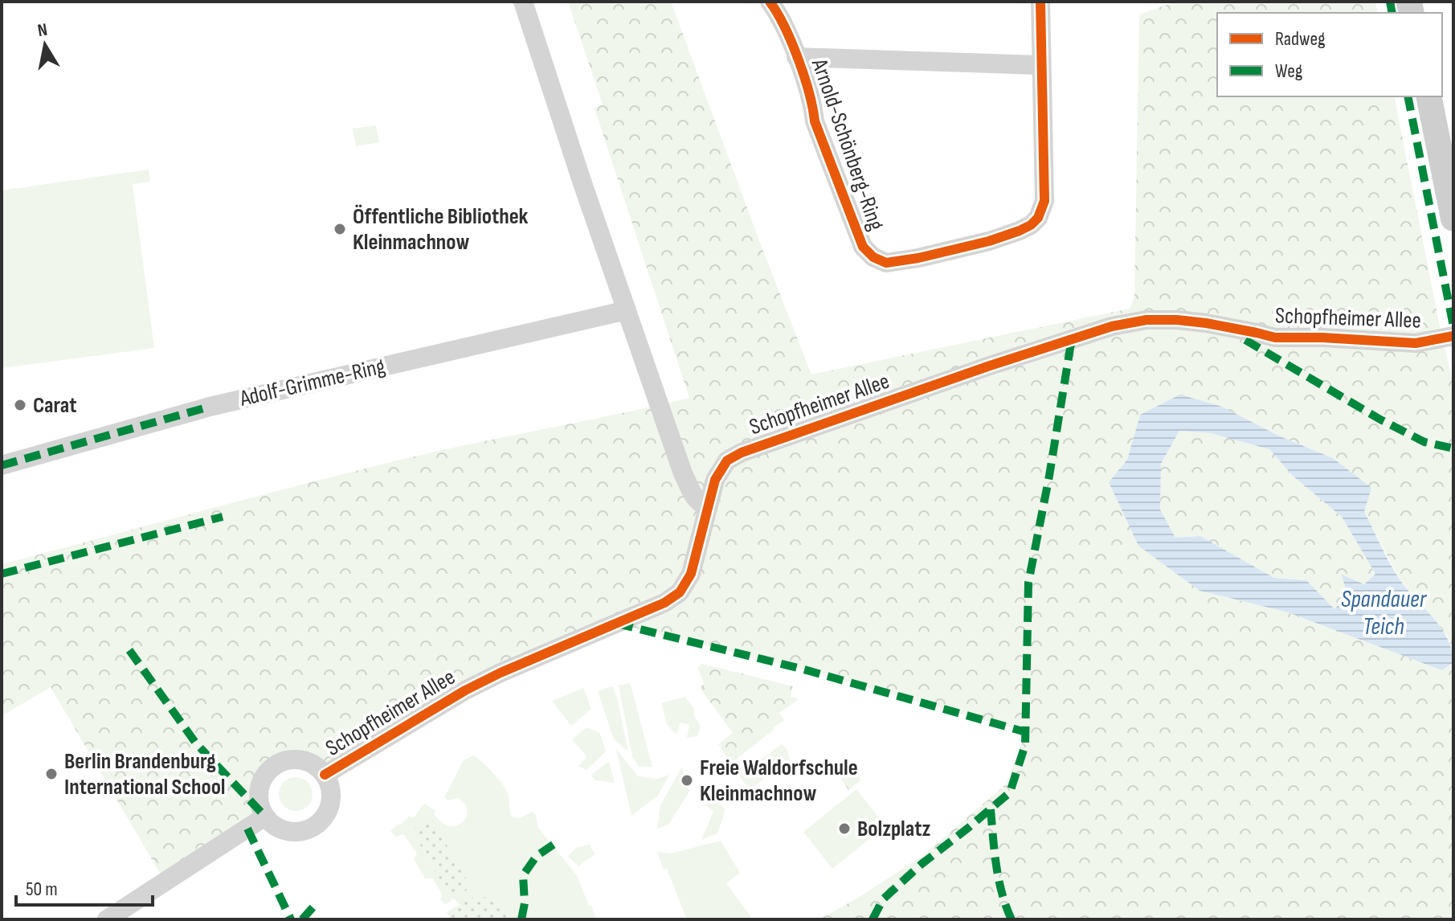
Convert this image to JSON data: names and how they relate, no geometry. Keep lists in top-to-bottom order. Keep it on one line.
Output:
{"streets":{"street":["Arnold-Schönberg-Ring","Schopfheimer Allee","Adolf-Grimme-Ring"]},"water":["Spandauer Teich"],"places":["Öffentliche Bibliothek Kleinmachnow","Carat","Berlin Brandenburg International School","Freie Waldorfschule Kleinmachnow","Bolzplatz"],"legend":["Radweg","Weg"],"scale_bar":"50 m","north":"top"}
